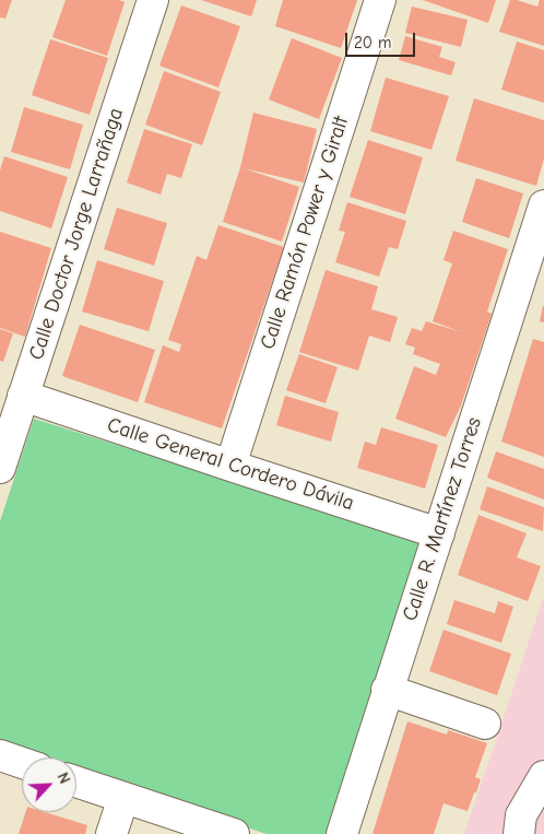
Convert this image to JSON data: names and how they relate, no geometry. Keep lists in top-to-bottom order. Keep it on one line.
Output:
{"streets":{"street":["Calle Ramón Power y Giralt","Calle Doctor Jorge Larrañaga","Calle General Cordero Dávila","Calle R. Martínez Torres"]},"crossings":[["Calle Ramón Power y Giralt","Calle General Cordero Dávila"],["Calle Doctor Jorge Larrañaga","Calle General Cordero Dávila"],["Calle General Cordero Dávila","Calle R. Martínez Torres"]],"scale_bar":"20 m","north":"top right"}
